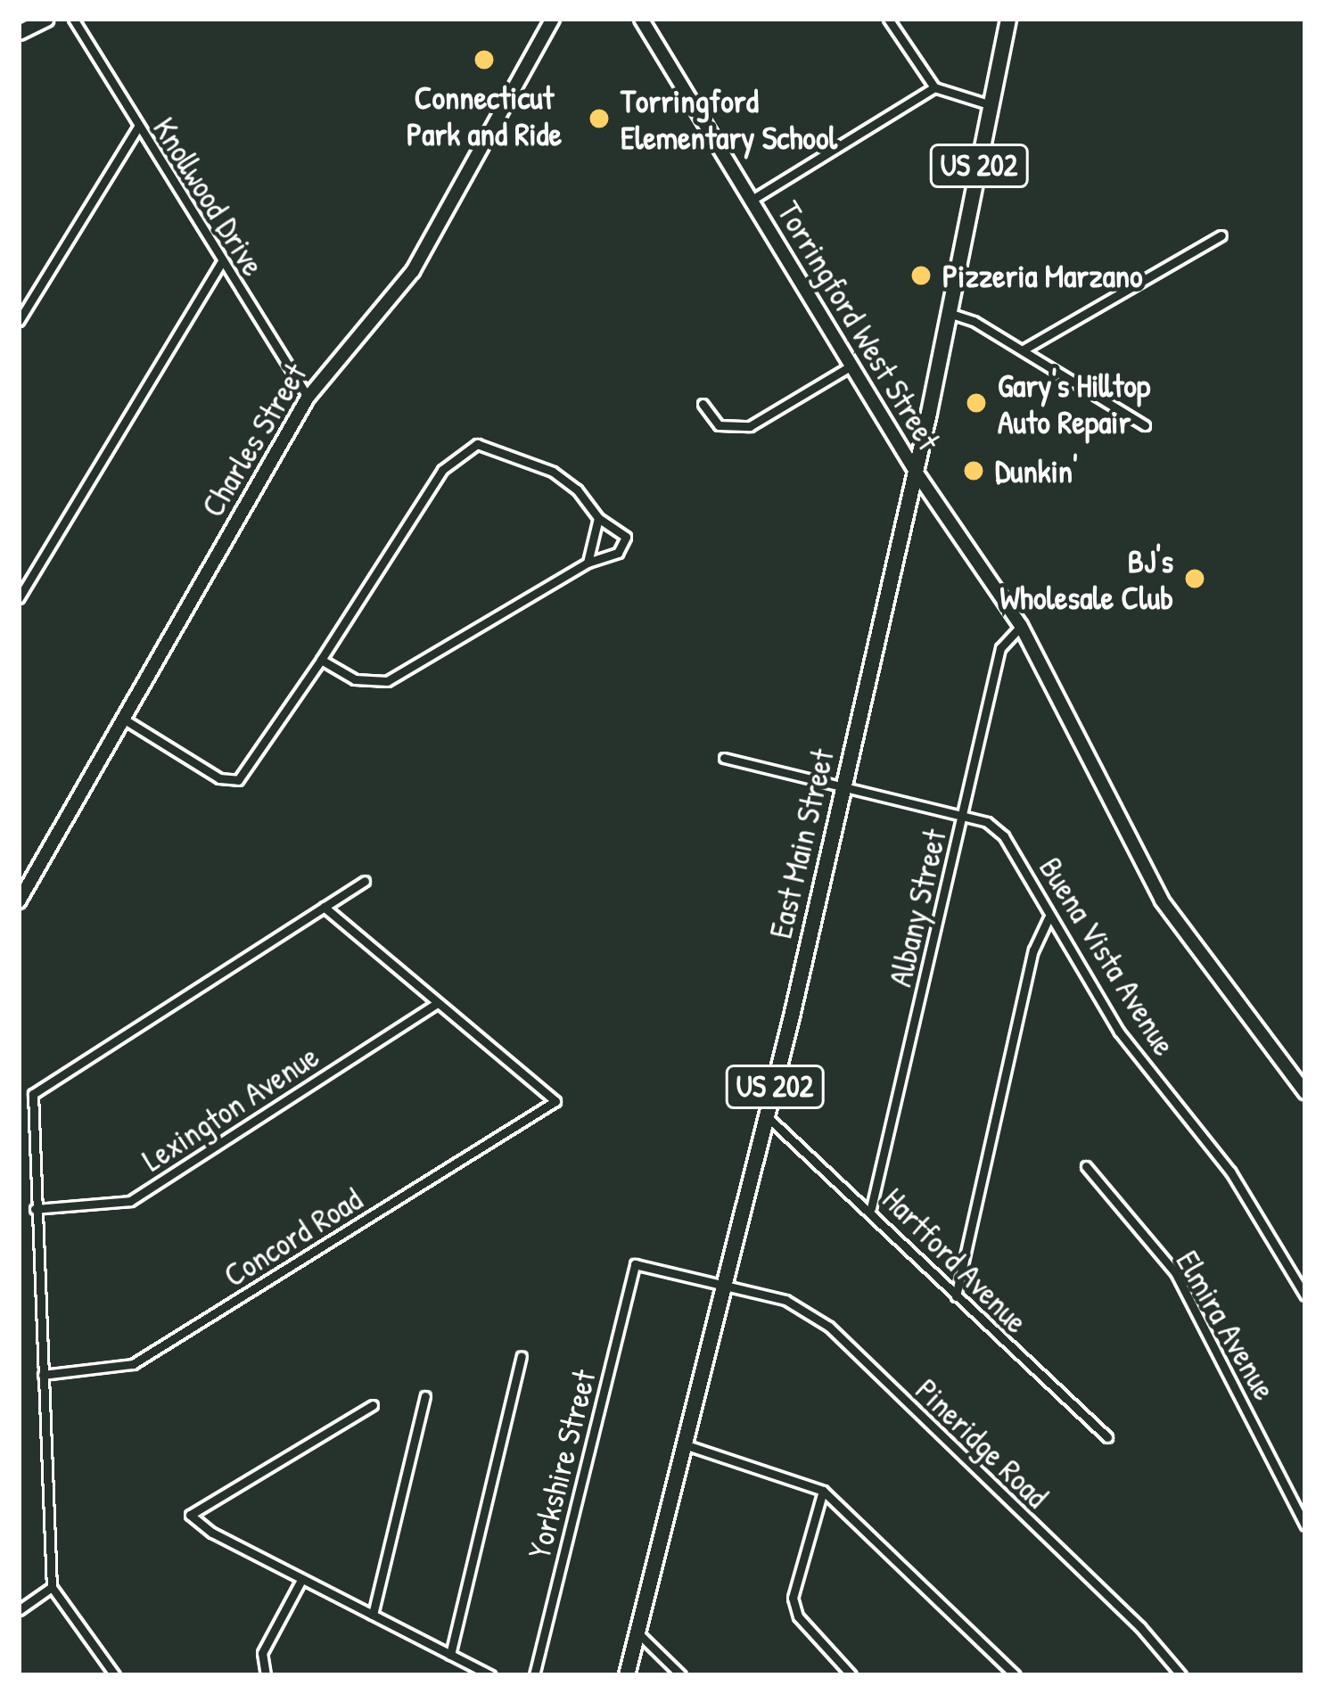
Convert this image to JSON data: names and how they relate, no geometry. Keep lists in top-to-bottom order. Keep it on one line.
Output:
{"streets":{"highway":["US 202","East Main Street"],"main road":["Torringford West Street","Charles Street"],"street":["Knollwood Drive","Albany Street","Buena Vista Avenue","Lexington Avenue","Concord Road","Hartford Avenue","Elmira Avenue","Pineridge Road","Yorkshire Street"]},"crossings":[["Knollwood Drive","Charles Street"],["Torringford West Street","East Main Street"],["Torringford West Street","Albany Street"],["East Main Street","Buena Vista Avenue"],["East Main Street","Hartford Avenue"],["East Main Street","Pineridge Road"],["Albany Street","Buena Vista Avenue"],["Albany Street","Hartford Avenue"],["Lexington Avenue","Concord Road"],["Pineridge Road","Yorkshire Street"]],"places":["Connecticut Park and Ride","Torringford Elementary School","Pizzeria Marzano","Gary's Hilltop Auto Repair","Dunkin'","BJ's Wholesale Club"]}
